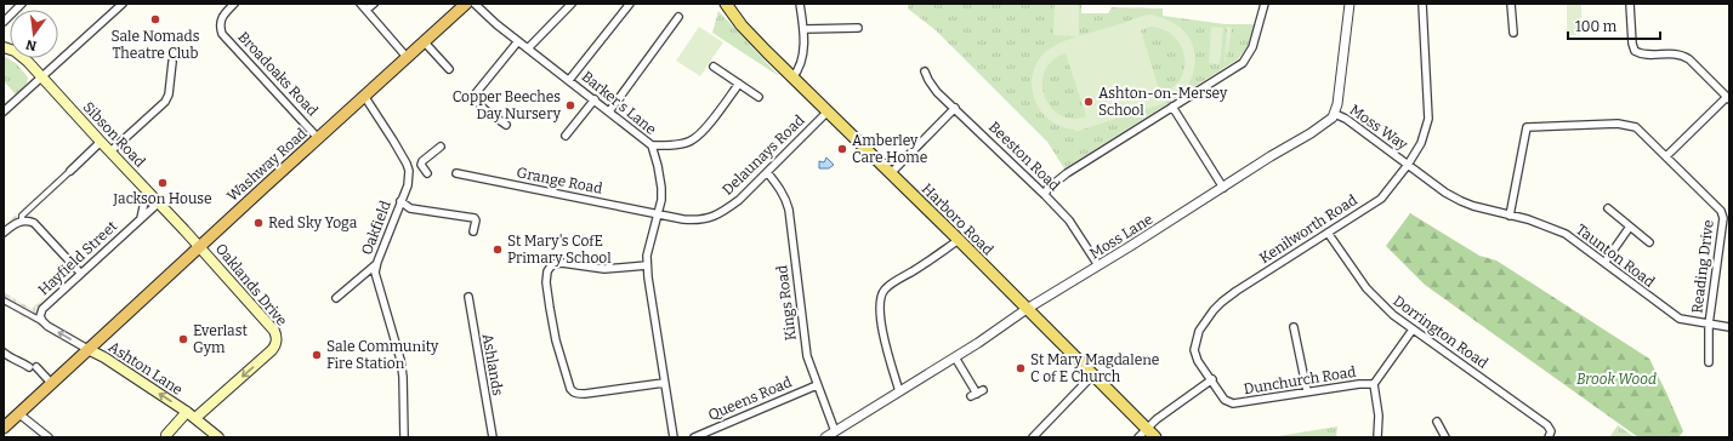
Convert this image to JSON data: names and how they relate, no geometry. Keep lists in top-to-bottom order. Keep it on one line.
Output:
{"streets":{"highway":["Washway Road"],"main road":["Sibson Road","Harboro Road","Oaklands Drive","Ashton Lane"],"street":["Broadoaks Road","Barker's Lane","Moss Way","Delaunays Road","Beeston Road","Grange Road","Oakfield","Kenilworth Road","Moss Lane","Taunton Road","Hayfield Street","Reading Drive","Kings Road","Dorrington Road","Ashlands","Dunchurch Road","Queens Road"]},"crossings":[["Broadoaks Road","Washway Road"],["Barker's Lane","Delaunays Road"],["Barker's Lane","Grange Road"],["Moss Way","Kenilworth Road"],["Moss Way","Moss Lane"],["Moss Way","Taunton Road"],["Sibson Road","Washway Road"],["Sibson Road","Hayfield Street"],["Sibson Road","Oaklands Drive"],["Delaunays Road","Grange Road"],["Delaunays Road","Harboro Road"],["Delaunays Road","Kings Road"],["Beeston Road","Moss Lane"],["Washway Road","Oaklands Drive"],["Washway Road","Ashton Lane"],["Harboro Road","Moss Lane"],["Kenilworth Road","Taunton Road"],["Kenilworth Road","Dorrington Road"],["Kenilworth Road","Dunchurch Road"],["Moss Lane","Kings Road"],["Taunton Road","Reading Drive"],["Oaklands Drive","Ashton Lane"],["Kings Road","Queens Road"]],"one_way":["Ashton Lane"],"parks":["Brook Wood"],"places":["Sale Nomads Theatre Club","Ashton-on-Mersey School","Copper Beeches Day Nursery","Amberley Care Home","Jackson House","Red Sky Yoga","St Mary's CofE Primary School","Everlast Gym","Sale Community Fire Station","St Mary Magdalene C of E Church"],"scale_bar":"100 m","north":"bottom"}
